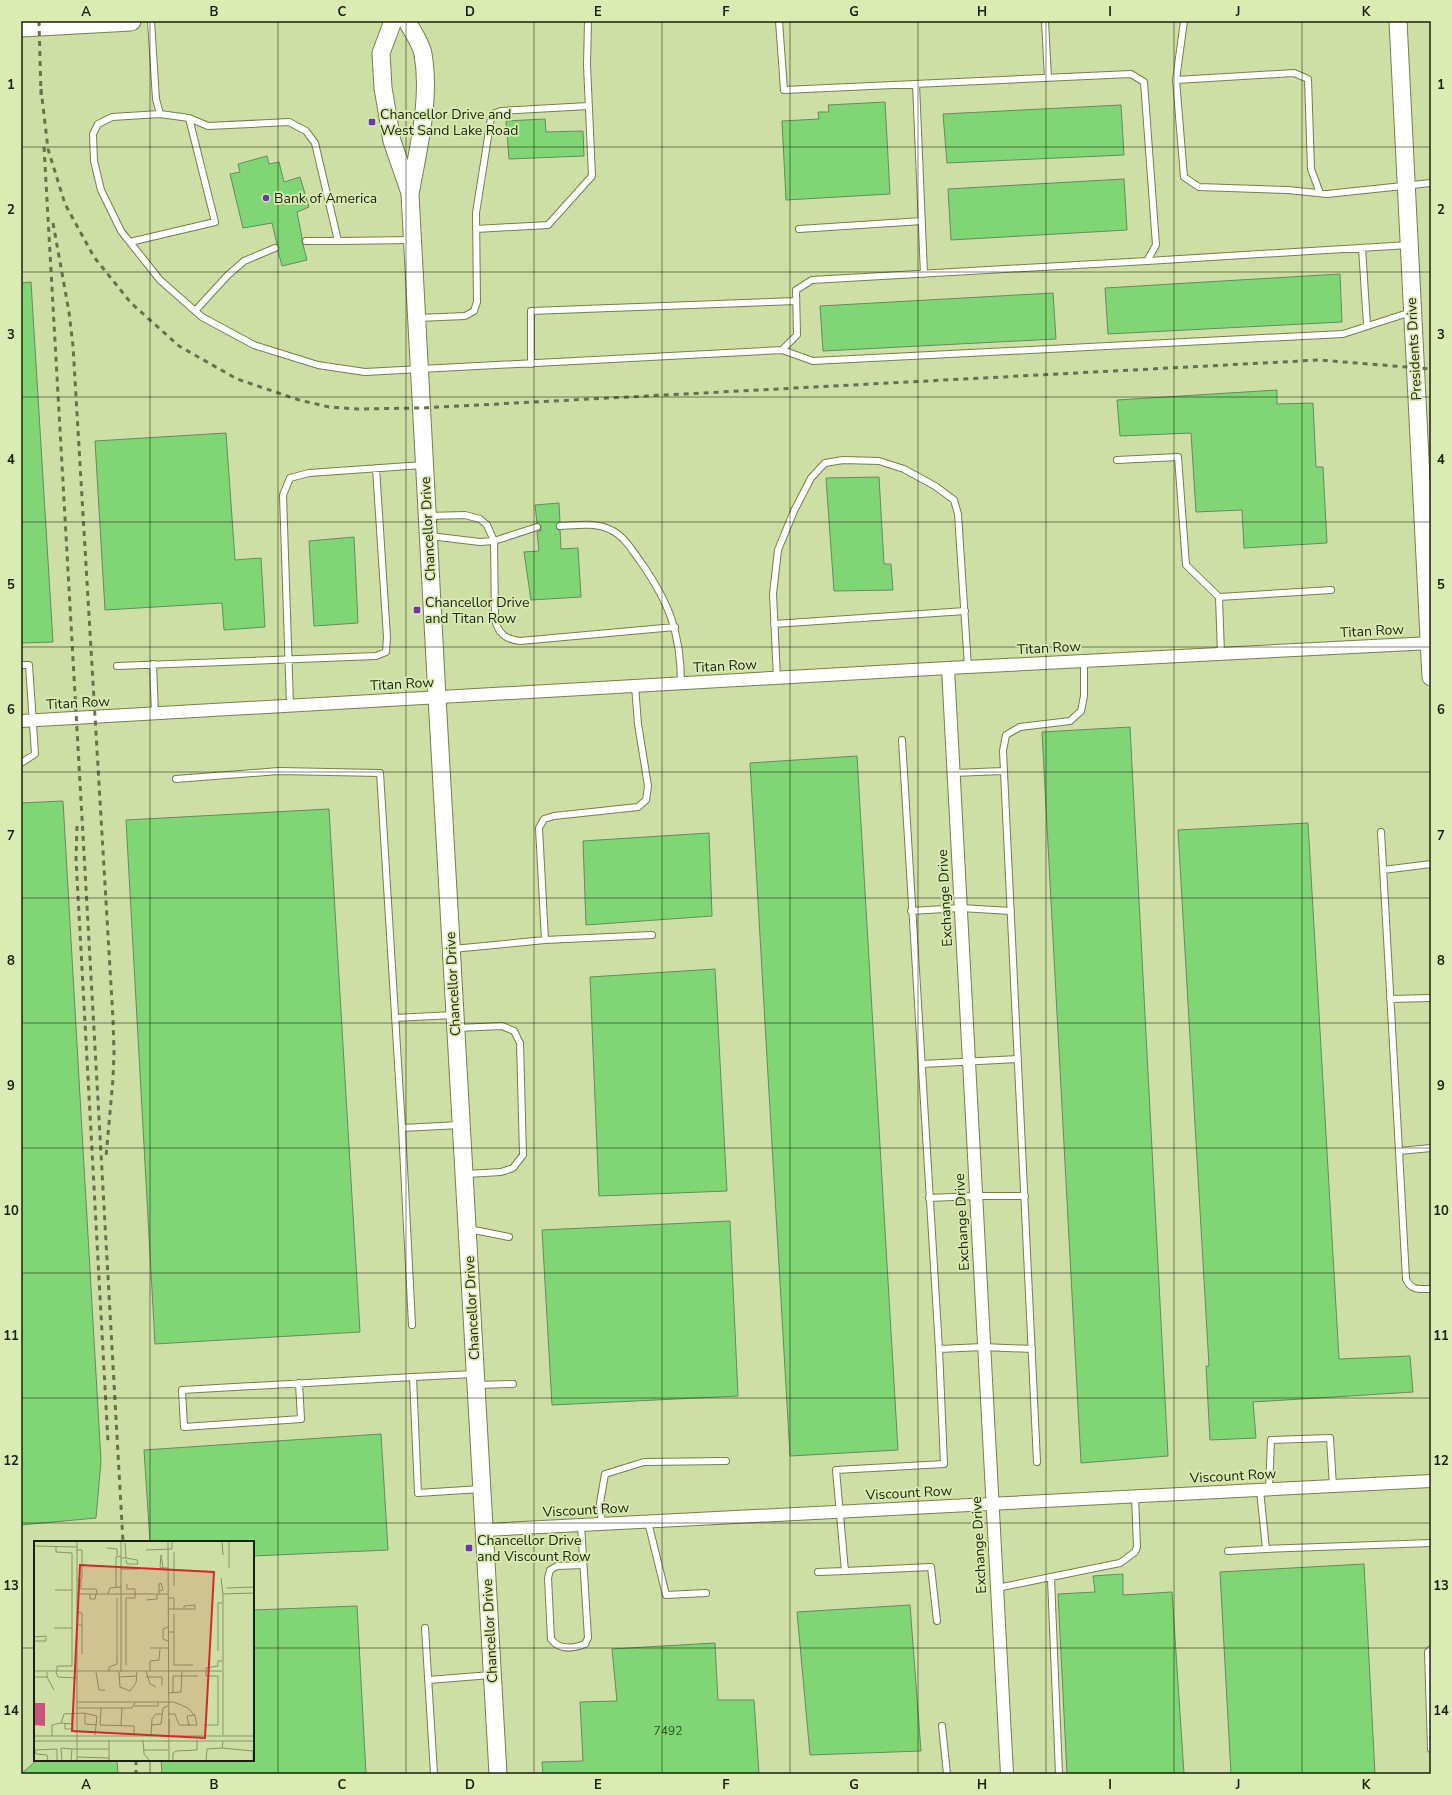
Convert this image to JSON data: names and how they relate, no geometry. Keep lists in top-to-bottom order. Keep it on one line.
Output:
{"streets":{"street":["Presidents Drive","Chancellor Drive","Titan Row","Exchange Drive","Viscount Row"]},"crossings":[["Presidents Drive","Titan Row"],["Chancellor Drive","Titan Row"],["Chancellor Drive","Viscount Row"],["Titan Row","Exchange Drive"],["Exchange Drive","Viscount Row"]],"places":{"transit":["Chancellor Drive and West Sand Lake Road","Chancellor Drive and Titan Row","Chancellor Drive and Viscount Row"],"other":["Bank of America"]},"house_numbers":["7492"],"grid":{"columns":["A","B","C","D","E","F","G","H","I","J","K"],"rows":["1","2","3","4","5","6","7","8","9","10","11","12","13","14"]}}
